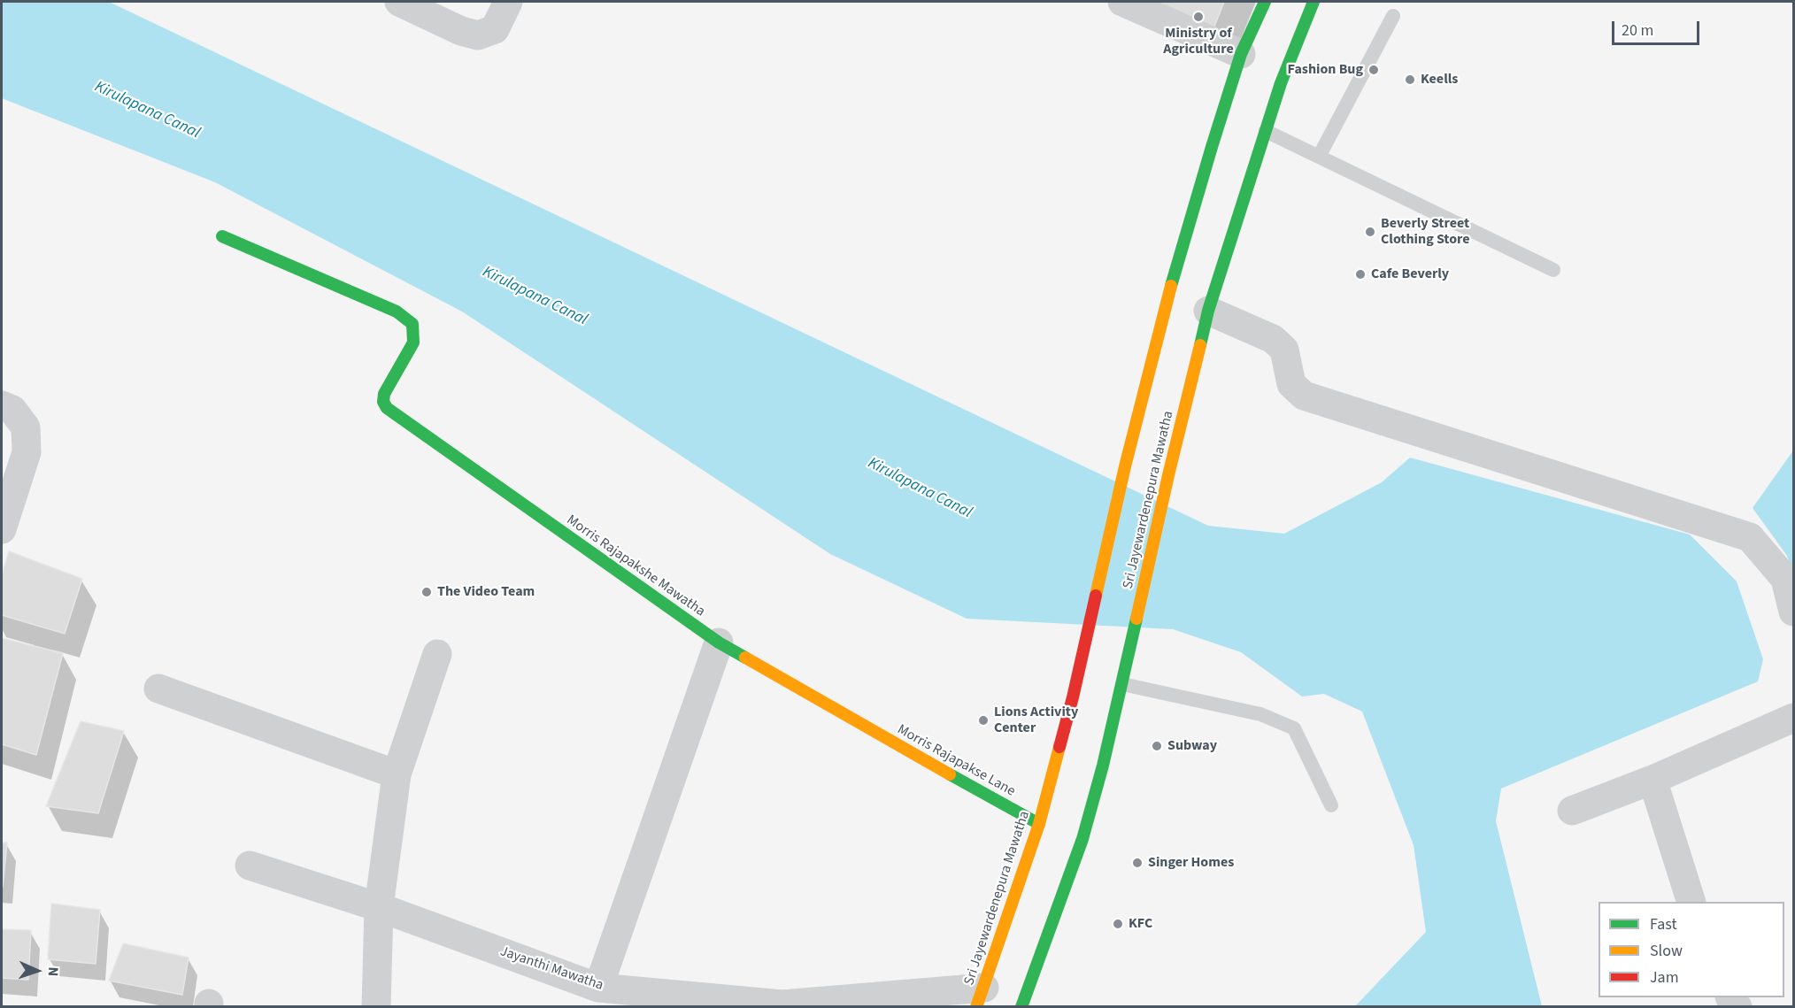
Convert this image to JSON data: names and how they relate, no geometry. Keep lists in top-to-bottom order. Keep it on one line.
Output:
{"streets":{"main road":["Sri Jayewardenepura Mawatha","Morris Rajapakshe Mawatha","Morris Rajapakse Lane"],"street":["Jayanthi Mawatha"]},"crossings":[["Sri Jayewardenepura Mawatha","Morris Rajapakse Lane"],["Sri Jayewardenepura Mawatha","Jayanthi Mawatha"],["Morris Rajapakshe Mawatha","Morris Rajapakse Lane"]],"water":["Kirulapana Canal"],"places":["Ministry of Agriculture","Fashion Bug","Keells","Beverly Street Clothing Store","Cafe Beverly","The Video Team","Lions Activity Center","Subway","Singer Homes","KFC"],"legend":["Fast","Slow","Jam"],"scale_bar":"20 m","north":"right"}
